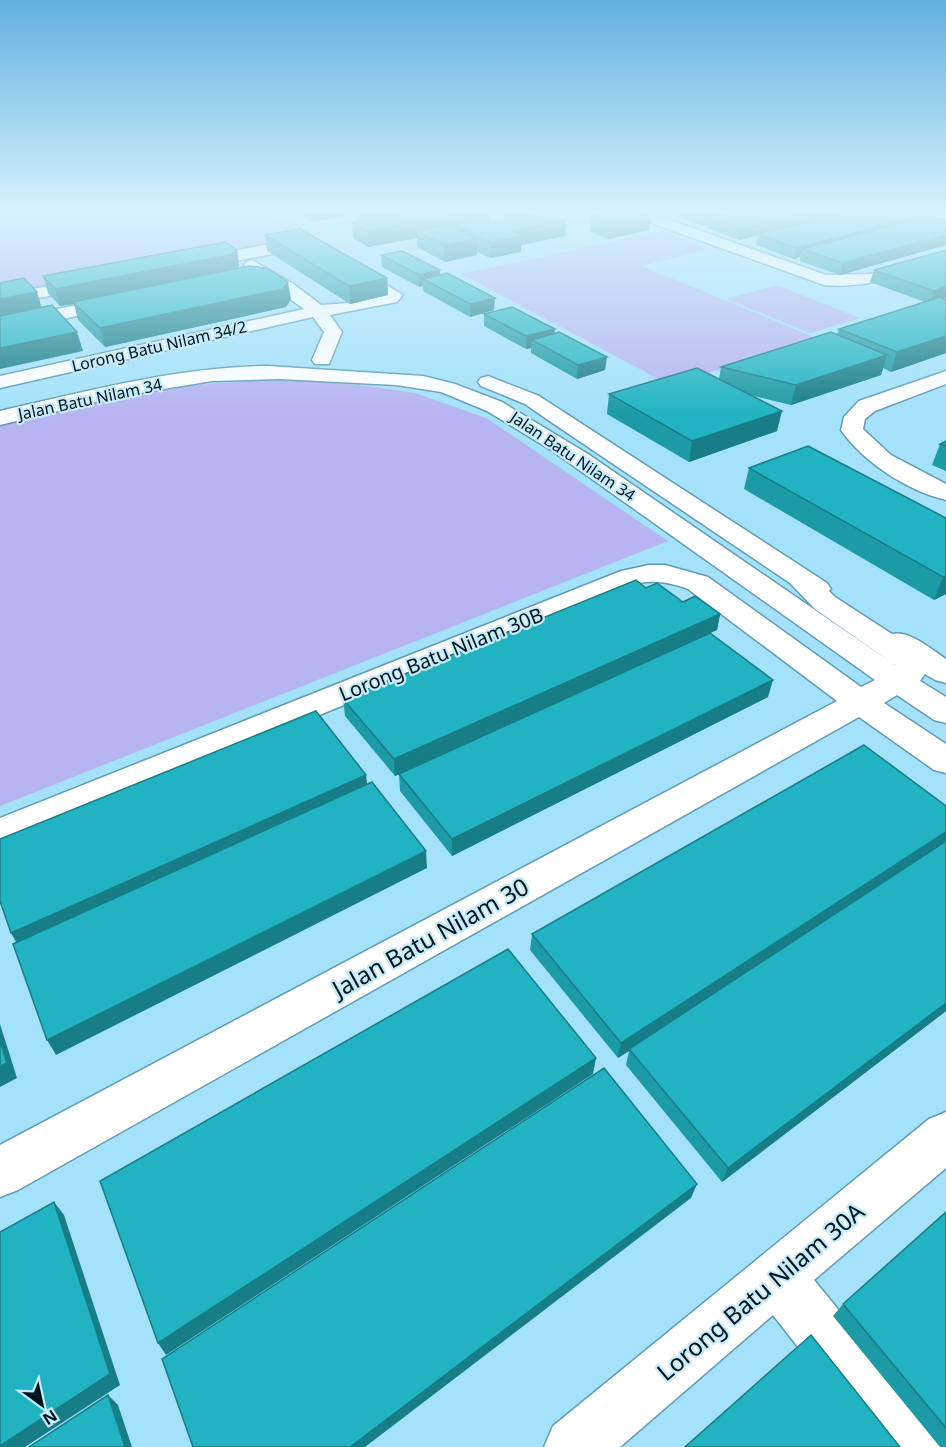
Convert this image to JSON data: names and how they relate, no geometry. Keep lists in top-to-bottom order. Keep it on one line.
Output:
{"streets":{"street":["Lorong Batu Nilam 34/2","Jalan Batu Nilam 34","Lorong Batu Nilam 30B","Jalan Batu Nilam 30","Lorong Batu Nilam 30A"]},"crossings":[["Jalan Batu Nilam 34","Jalan Batu Nilam 30"],["Lorong Batu Nilam 30B","Jalan Batu Nilam 30"]],"north":"bottom right"}
